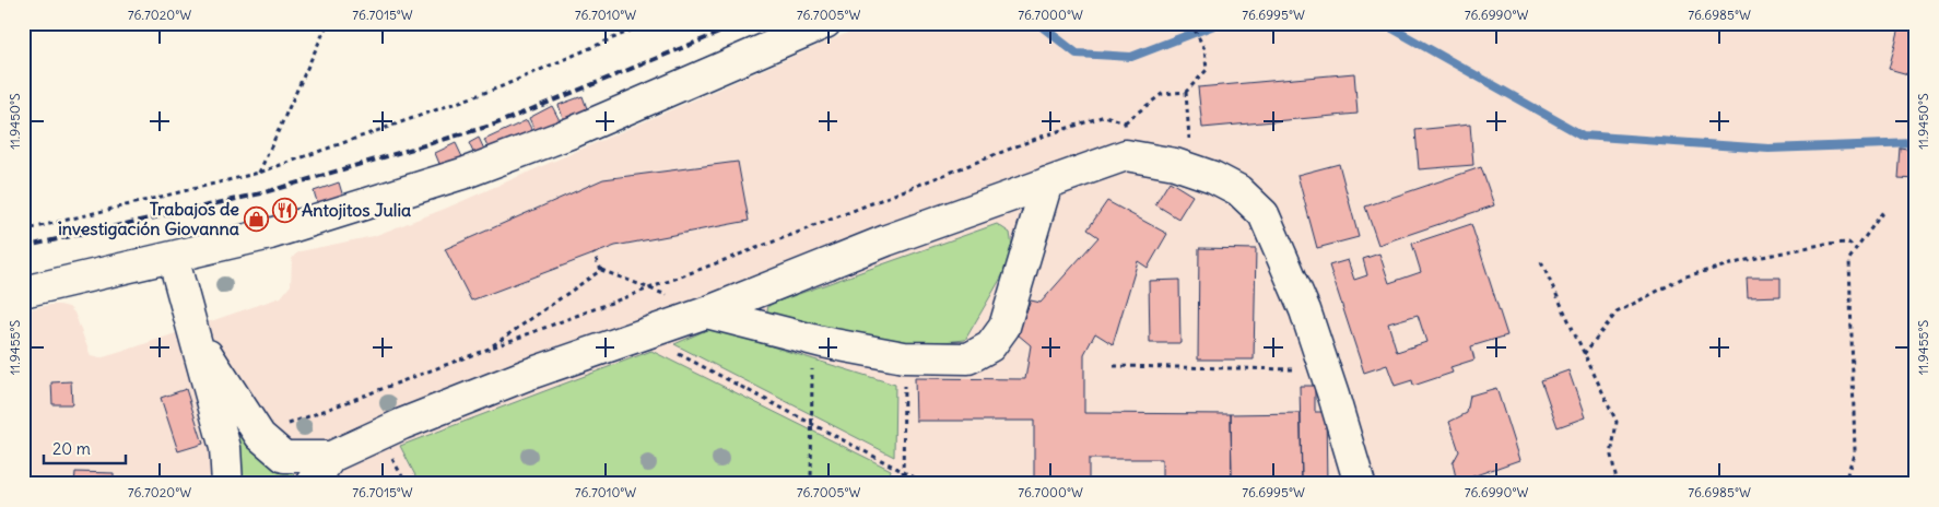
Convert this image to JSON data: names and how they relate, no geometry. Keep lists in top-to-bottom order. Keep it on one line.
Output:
{"places":{"restaurant":["Antojitos Julia"],"shop":["Trabajos de investigación Giovanna"]},"scale_bar":"20 m","coordinates":["76.7020°W","76.7015°W","76.7010°W","76.7005°W","76.7000°W","76.6995°W","76.6990°W","76.6985°W","11.9450°S","11.9455°S"]}
